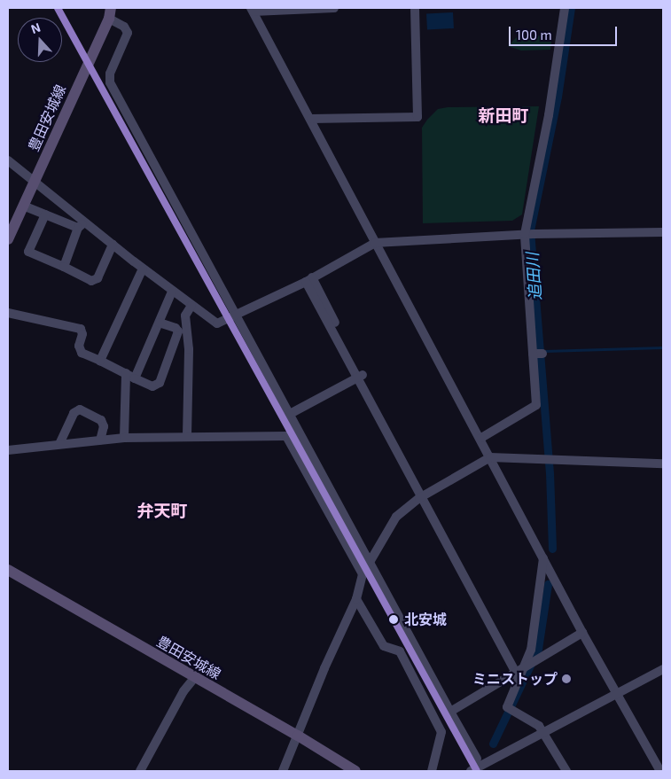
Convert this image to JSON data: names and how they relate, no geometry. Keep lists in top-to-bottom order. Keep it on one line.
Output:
{"streets":{"main road":["豊田安城線"]},"districts":["新田町","弁天町"],"water":["追田川"],"places":["北安城","ミニストップ"],"scale_bar":"100 m","north":"top"}
